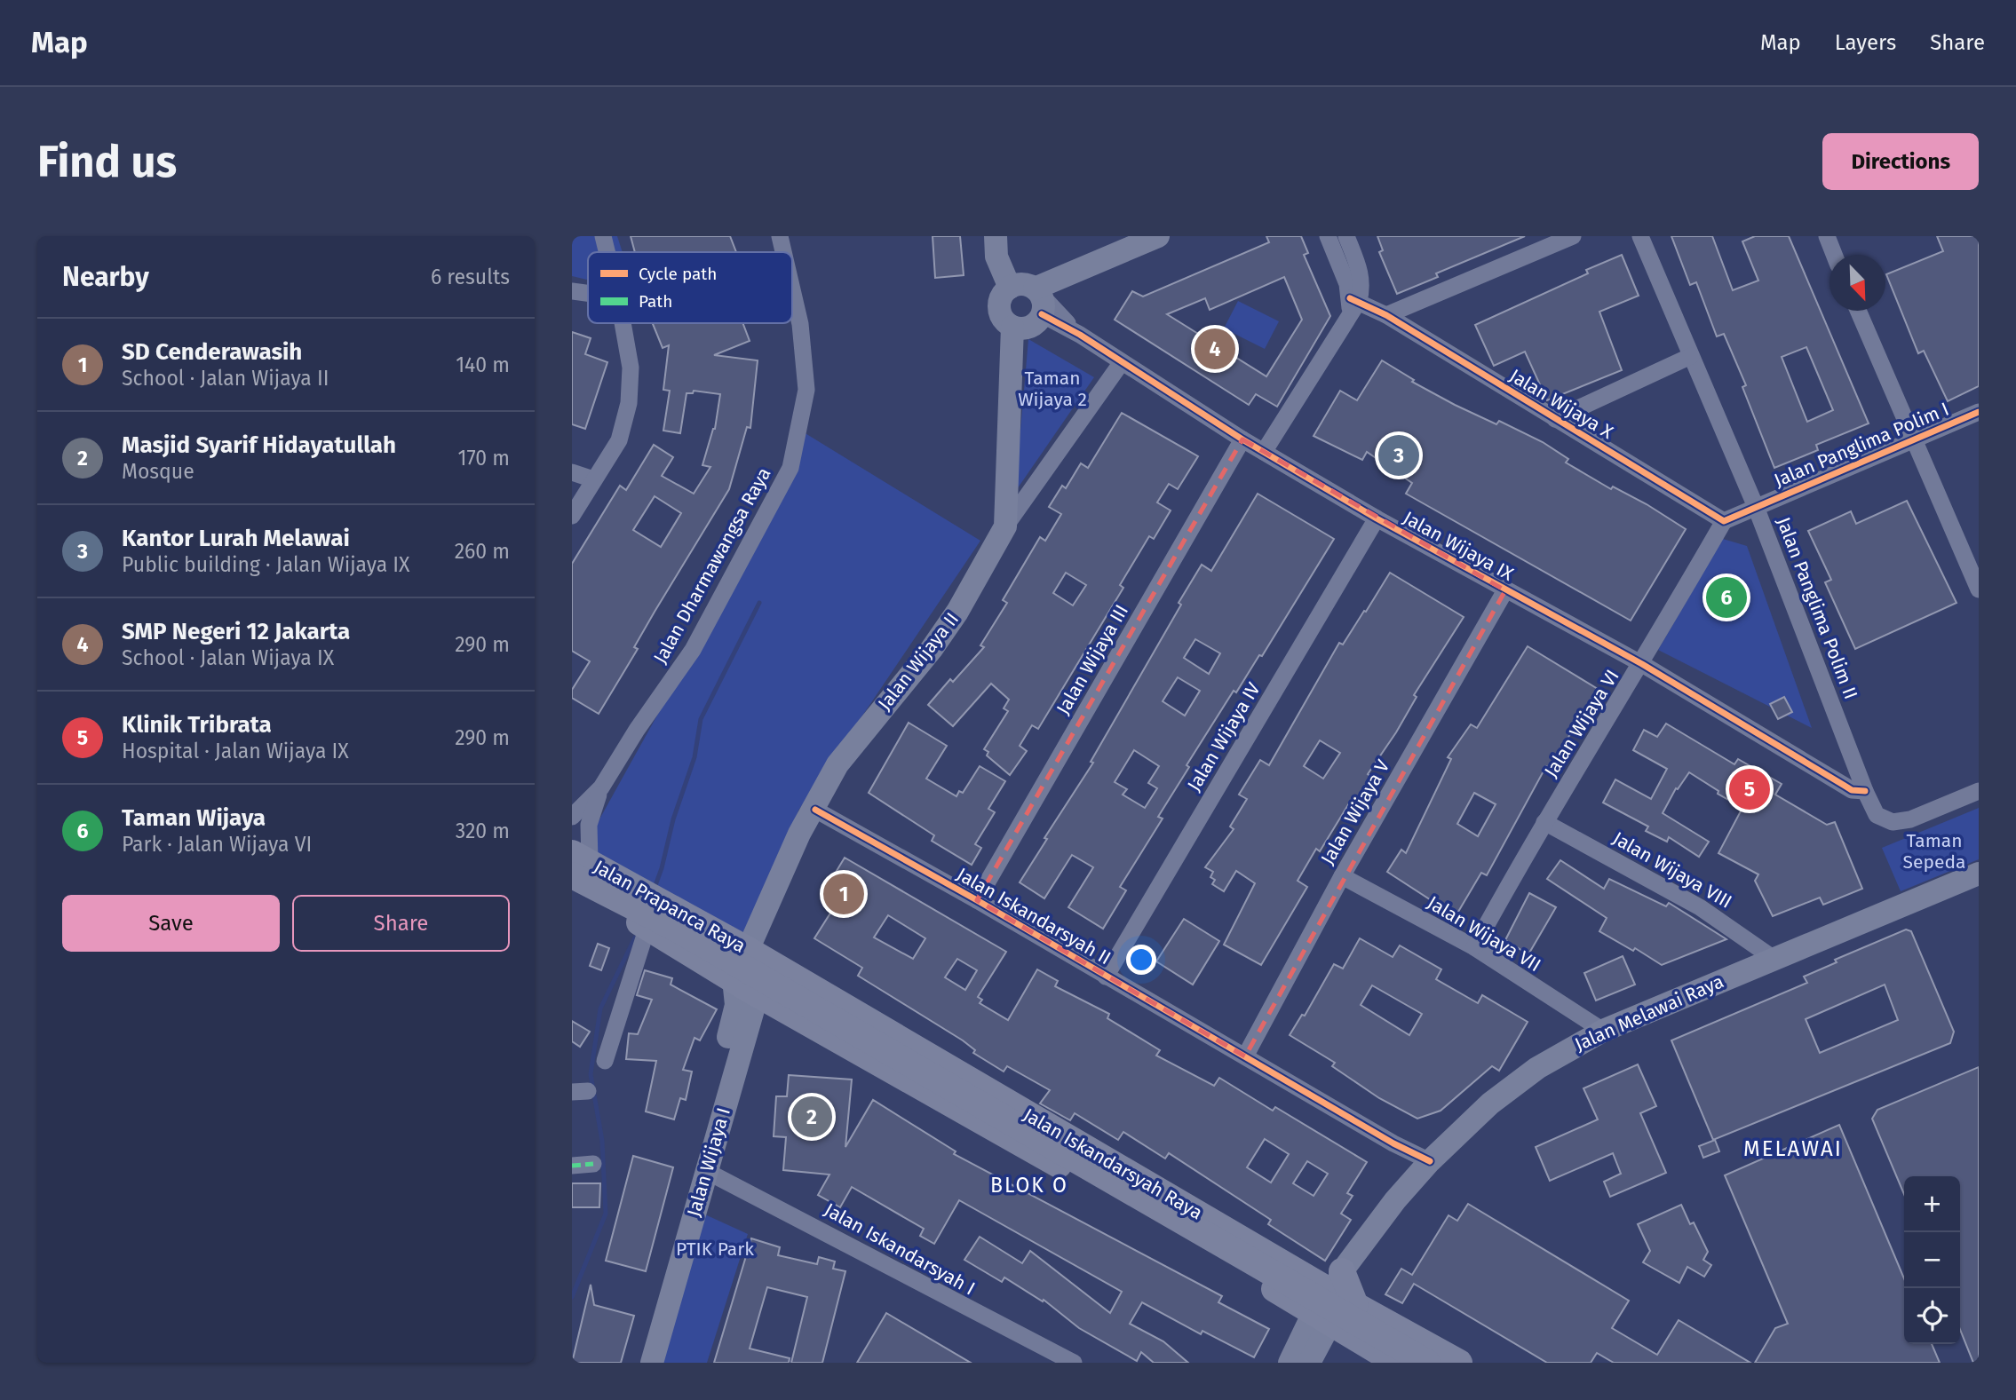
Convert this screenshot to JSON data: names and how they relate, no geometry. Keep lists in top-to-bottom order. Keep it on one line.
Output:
{"streets":{"main road":["Jalan Wijaya II","Jalan Prapanca Raya","Jalan Melawai Raya","Jalan Wijaya I","Jalan Iskandarsyah Raya"],"street":["Jalan Wijaya X","Jalan Panglima Polim I","Jalan Wijaya IX","Jalan Dharmawangsa Raya","Jalan Panglima Polim II","Jalan Wijaya III","Jalan Wijaya VI","Jalan Wijaya IV","Jalan Wijaya V","Jalan Wijaya VIII","Jalan Iskandarsyah II","Jalan Wijaya VII","Jalan Iskandarsyah I"]},"crossings":[["Jalan Wijaya X","Jalan Wijaya VI"],["Jalan Panglima Polim I","Jalan Panglima Polim II"],["Jalan Wijaya IX","Jalan Panglima Polim II"],["Jalan Wijaya IX","Jalan Wijaya III"],["Jalan Wijaya IX","Jalan Wijaya II"],["Jalan Wijaya IX","Jalan Wijaya VI"],["Jalan Wijaya IX","Jalan Wijaya IV"],["Jalan Wijaya IX","Jalan Wijaya V"],["Jalan Dharmawangsa Raya","Jalan Prapanca Raya"],["Jalan Wijaya III","Jalan Iskandarsyah II"],["Jalan Wijaya II","Jalan Prapanca Raya"],["Jalan Wijaya II","Jalan Iskandarsyah II"],["Jalan Wijaya II","Jalan Wijaya I"],["Jalan Wijaya II","Jalan Iskandarsyah Raya"],["Jalan Wijaya VI","Jalan Wijaya VIII"],["Jalan Wijaya VI","Jalan Wijaya VII"],["Jalan Wijaya IV","Jalan Iskandarsyah II"],["Jalan Wijaya V","Jalan Iskandarsyah II"],["Jalan Wijaya V","Jalan Wijaya VII"],["Jalan Wijaya VIII","Jalan Melawai Raya"],["Jalan Prapanca Raya","Jalan Wijaya I"],["Jalan Prapanca Raya","Jalan Iskandarsyah Raya"],["Jalan Iskandarsyah II","Jalan Melawai Raya"],["Jalan Wijaya VII","Jalan Melawai Raya"],["Jalan Melawai Raya","Jalan Iskandarsyah Raya"],["Jalan Wijaya I","Jalan Iskandarsyah Raya"],["Jalan Wijaya I","Jalan Iskandarsyah I"]],"districts":["MELAWAI","BLOK O"],"parks":["Taman Wijaya 2","Taman Sepeda","PTIK Park"],"legend":["Cycle path","Path"],"north":"bottom right","page":{"header":"Map","nav":["Map","Layers","Share"],"buttons":["Directions",["Save","Share"]],"title":"Find us","heading":["Nearby","6 results"],"list":[{"mark":"1","name":"SD Cenderawasih","note":"School · Jalan Wijaya II","value":"140 m"},{"mark":"2","name":"Masjid Syarif Hidayatullah","note":"Mosque","value":"170 m"},{"mark":"3","name":"Kantor Lurah Melawai","note":"Public building · Jalan Wijaya IX","value":"260 m"},{"mark":"4","name":"SMP Negeri 12 Jakarta","note":"School · Jalan Wijaya IX","value":"290 m"},{"mark":"5","name":"Klinik Tribrata","note":"Hospital · Jalan Wijaya IX","value":"290 m"},{"mark":"6","name":"Taman Wijaya","note":"Park · Jalan Wijaya VI","value":"320 m"}],"pins":["4","3","6","5","1","2"],"map_buttons":["+","−"]}}
